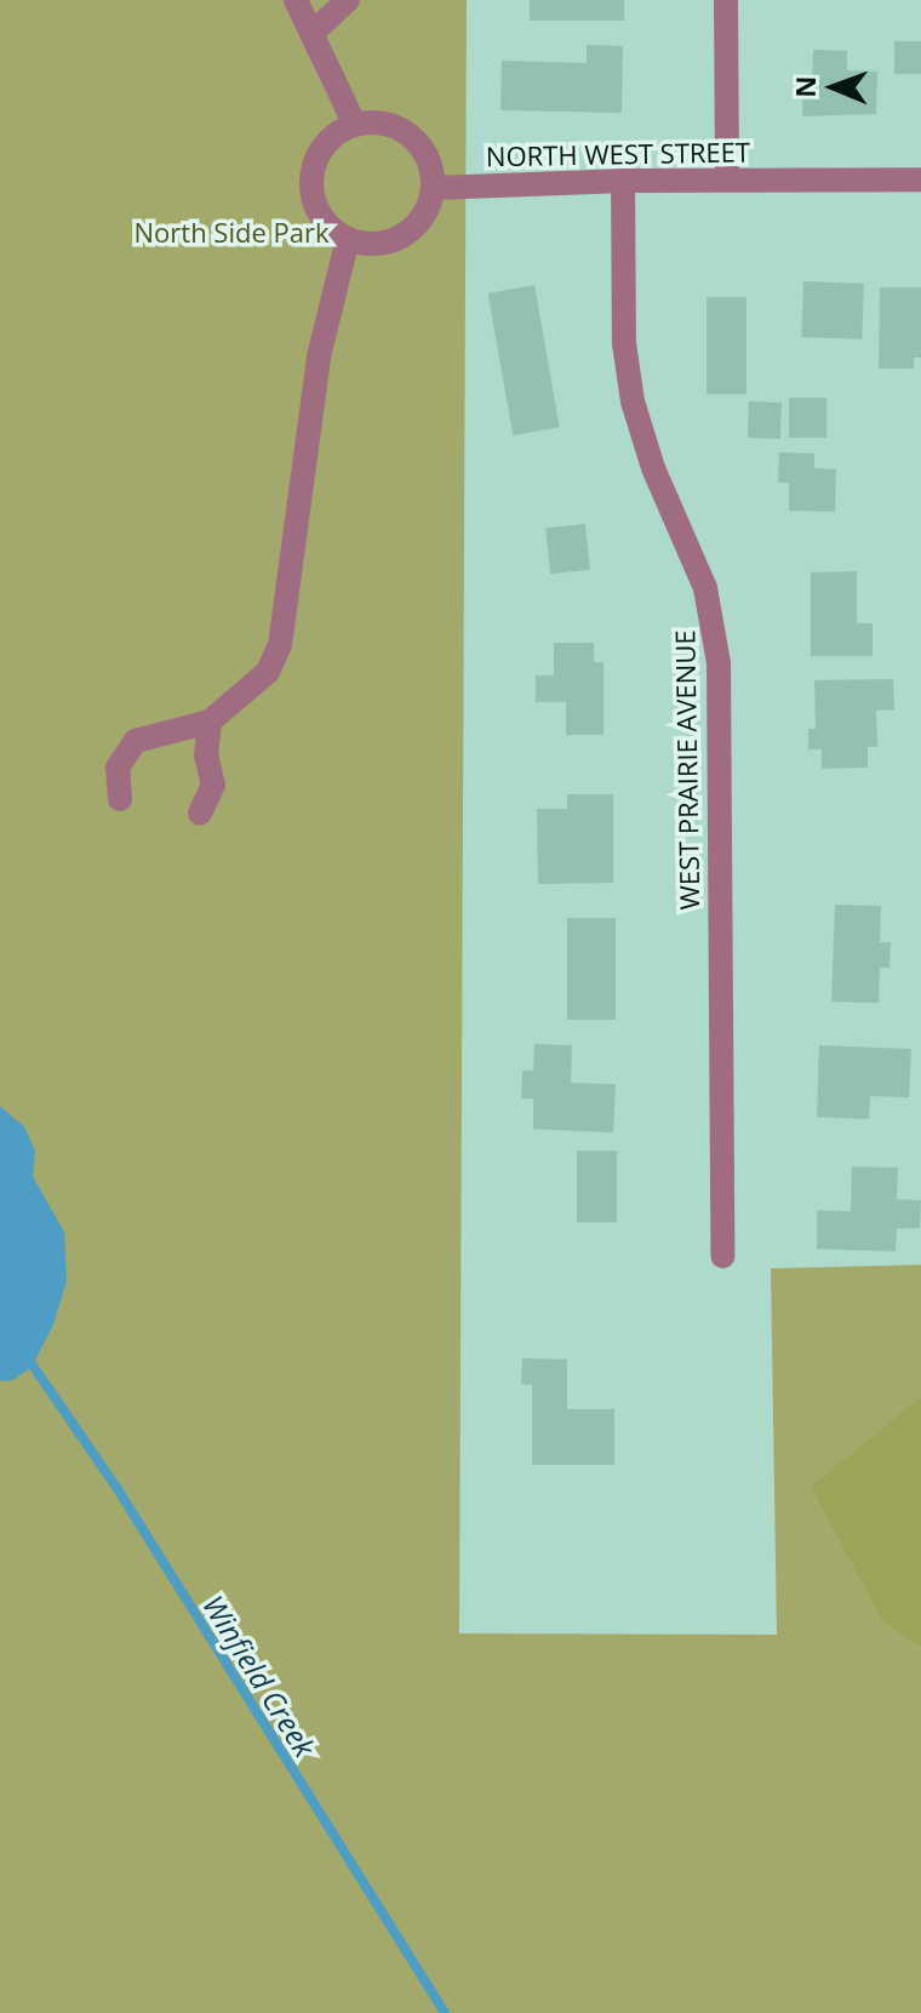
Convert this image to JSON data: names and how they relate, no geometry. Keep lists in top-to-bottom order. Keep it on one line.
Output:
{"streets":{"street":["NORTH WEST STREET","WEST PRAIRIE AVENUE"]},"crossings":[["NORTH WEST STREET","WEST PRAIRIE AVENUE"]],"water":["Winfield Creek"],"parks":["North Side Park"],"north":"left"}
